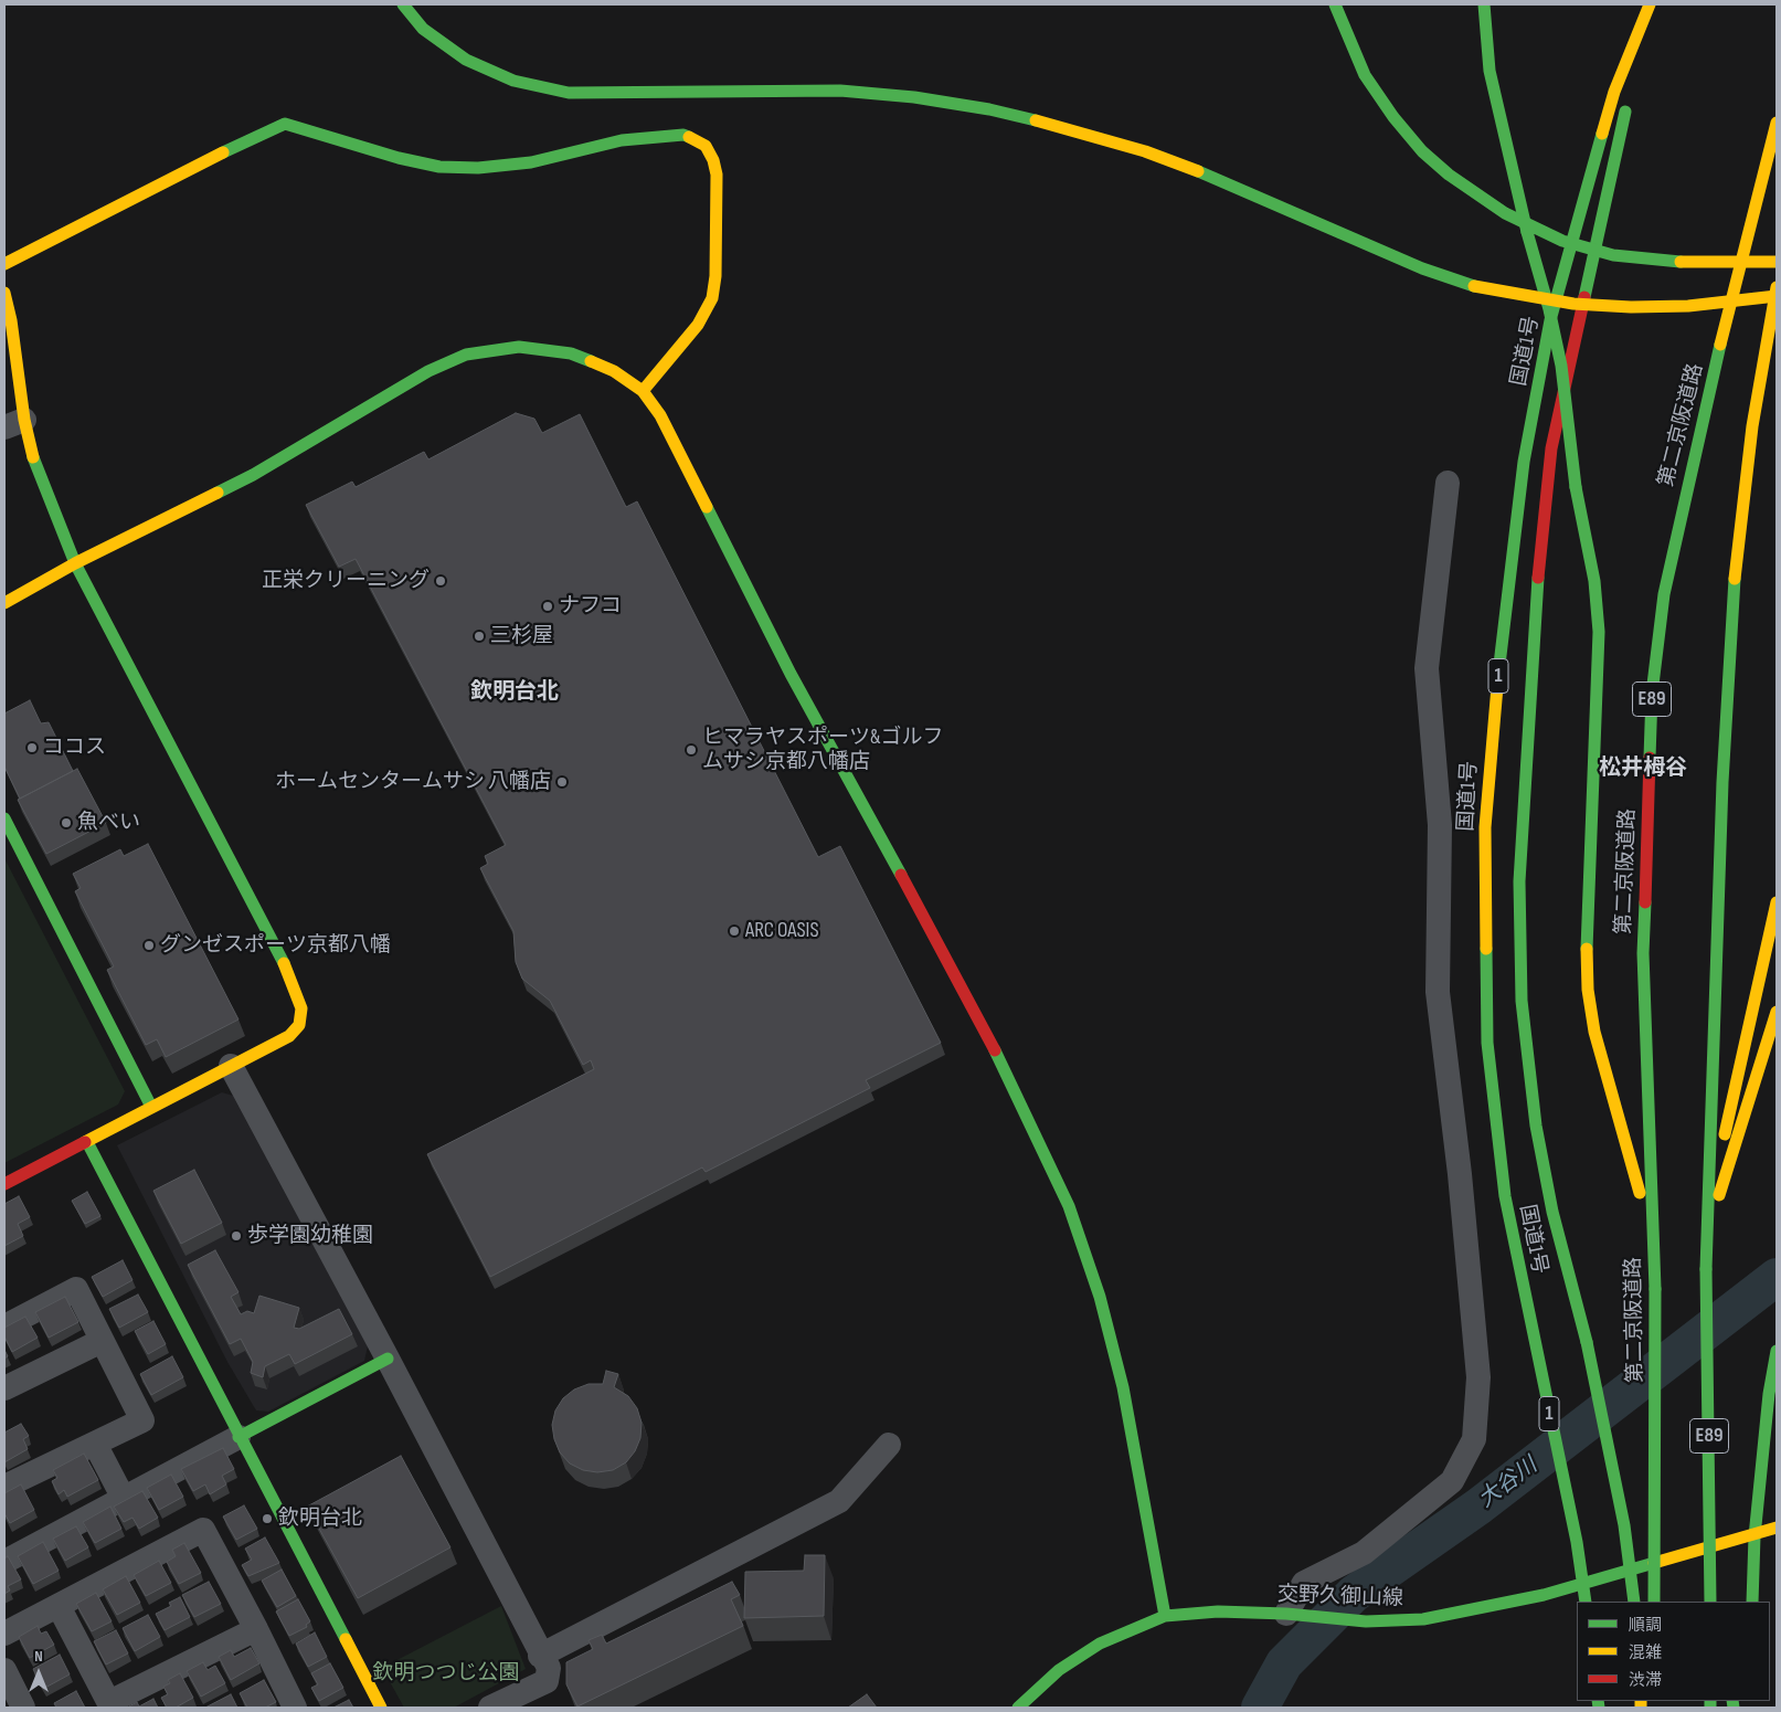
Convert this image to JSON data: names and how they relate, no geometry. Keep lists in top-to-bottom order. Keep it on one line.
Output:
{"streets":{"main road":["国道1号","第二京阪道路","1","E89","交野久御山線"]},"crossings":[["国道1号","交野久御山線"]],"districts":["欽明台北","松井栂谷"],"water":["大谷川"],"parks":["欽明つつじ公園"],"places":["正栄クリーニング","ナフコ","三杉屋","ココス","ヒマラヤスポーツ&ゴルフ ムサシ京都八幡店","ホームセンタームサシ 八幡店","魚べい","ARC OASIS","グンゼスポーツ京都八幡","歩学園幼稚園","欽明台北"],"legend":["順調","混雑","渋滞"],"north":"top"}
